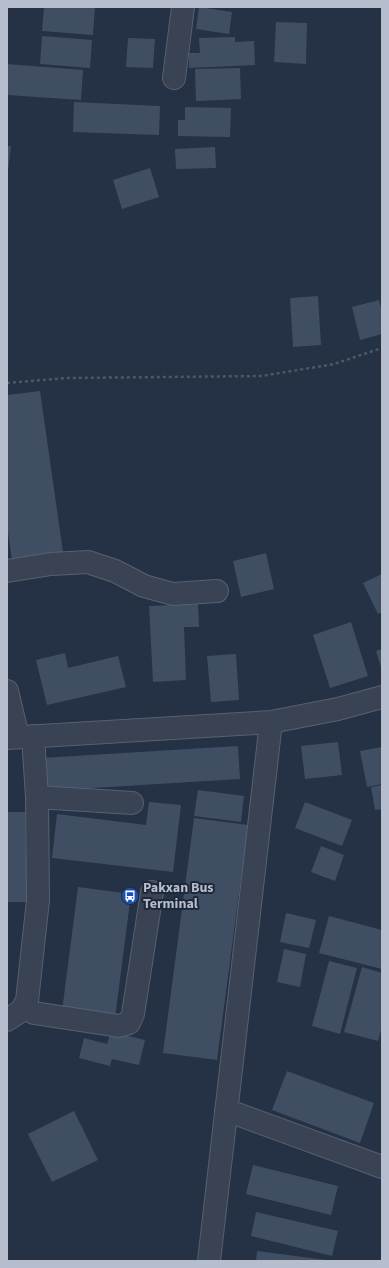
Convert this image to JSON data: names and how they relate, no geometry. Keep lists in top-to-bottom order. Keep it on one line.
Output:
{"places":{"bus stop":["Pakxan Bus Terminal"]}}
